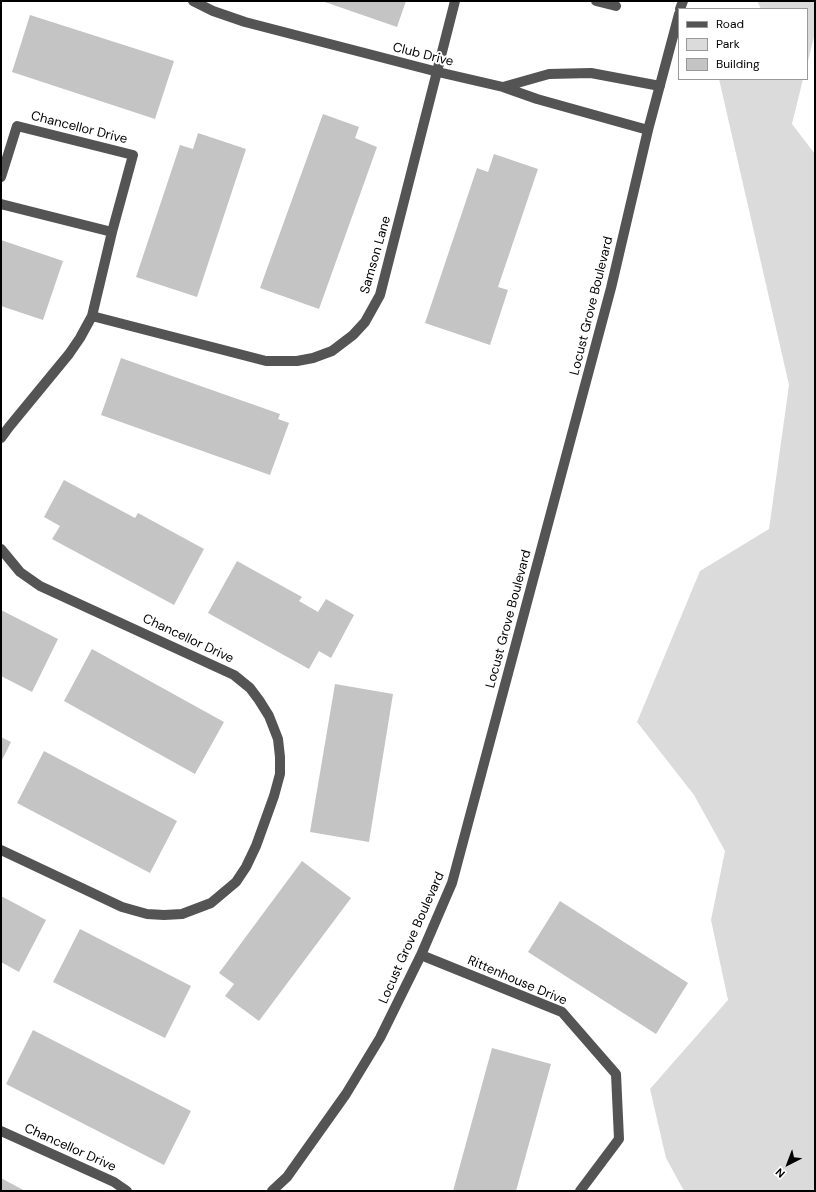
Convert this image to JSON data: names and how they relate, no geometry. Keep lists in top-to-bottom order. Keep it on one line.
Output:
{"streets":{"street":["Club Drive","Chancellor Drive","Samson Lane","Locust Grove Boulevard","Rittenhouse Drive"]},"crossings":[["Club Drive","Samson Lane"],["Club Drive","Locust Grove Boulevard"],["Chancellor Drive","Samson Lane"],["Locust Grove Boulevard","Rittenhouse Drive"]],"legend":["Road","Park","Building"],"north":"bottom left"}
